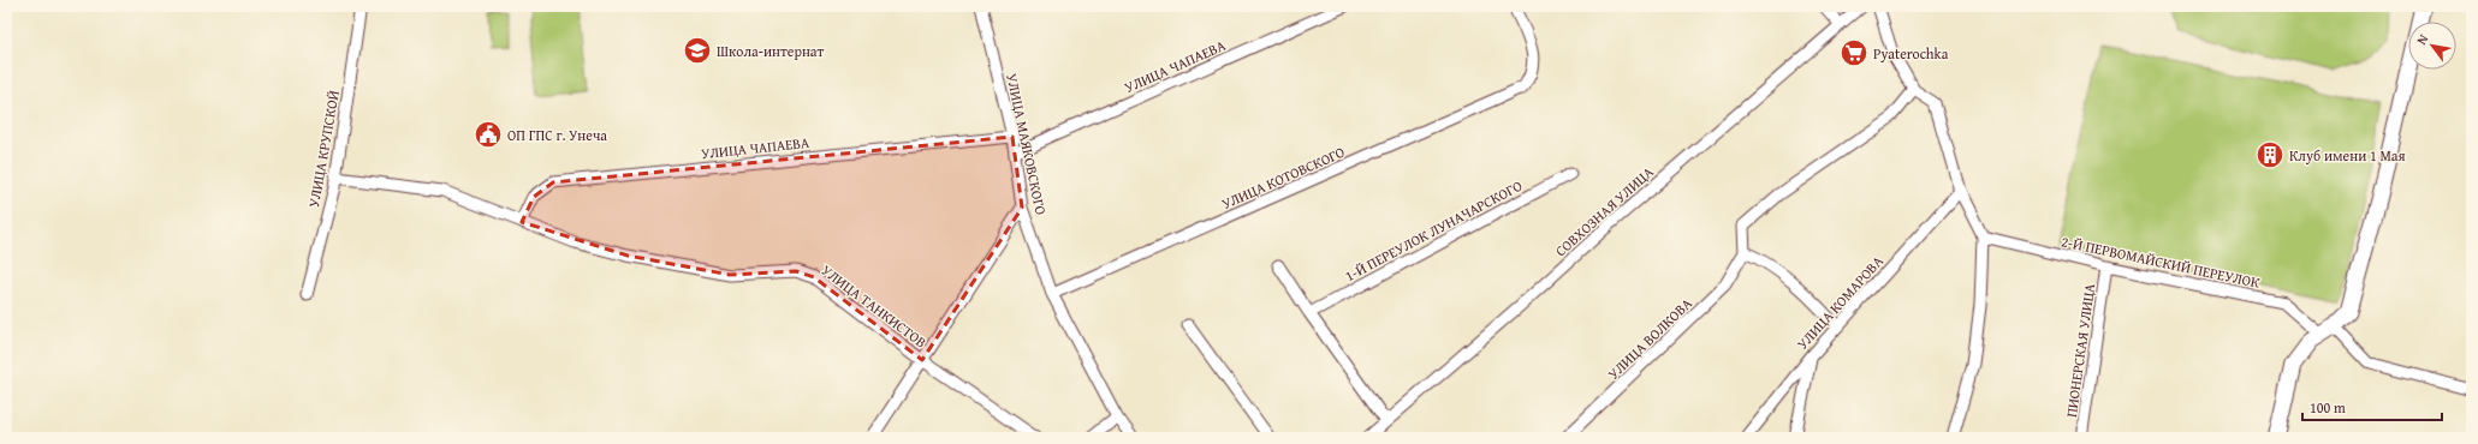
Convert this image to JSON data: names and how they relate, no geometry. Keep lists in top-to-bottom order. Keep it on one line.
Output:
{"streets":{"street":["УЛИЦА ЧАПАЕВА","УЛИЦА МАЯКОВСКОГО","УЛИЦА КРУПСКОЙ","УЛИЦА КОТОВСКОГО","СОВХОЗНАЯ УЛИЦА","1-Й ПЕРЕУЛОК ЛУНАЧАРСКОГО","2-Й ПЕРВОМАЙСКИЙ ПЕРЕУЛОК","УЛИЦА КОМАРОВА","УЛИЦА ТАНКИСТОВ","УЛИЦА ВОЛКОВА","ПИОНЕРСКАЯ УЛИЦА"]},"crossings":[["УЛИЦА ЧАПАЕВА","УЛИЦА МАЯКОВСКОГО"],["УЛИЦА ЧАПАЕВА","УЛИЦА ТАНКИСТОВ"],["УЛИЦА МАЯКОВСКОГО","УЛИЦА КОТОВСКОГО"],["УЛИЦА КРУПСКОЙ","УЛИЦА ТАНКИСТОВ"],["2-Й ПЕРВОМАЙСКИЙ ПЕРЕУЛОК","ПИОНЕРСКАЯ УЛИЦА"]],"places":{"school or university":["Школа-интернат"],"supermarket":["Pyaterochka"],"public building":["ОП ГПС г. Унеча"],"building":["Клуб имени 1 Мая"]},"scale_bar":"100 m","north":"top left"}
